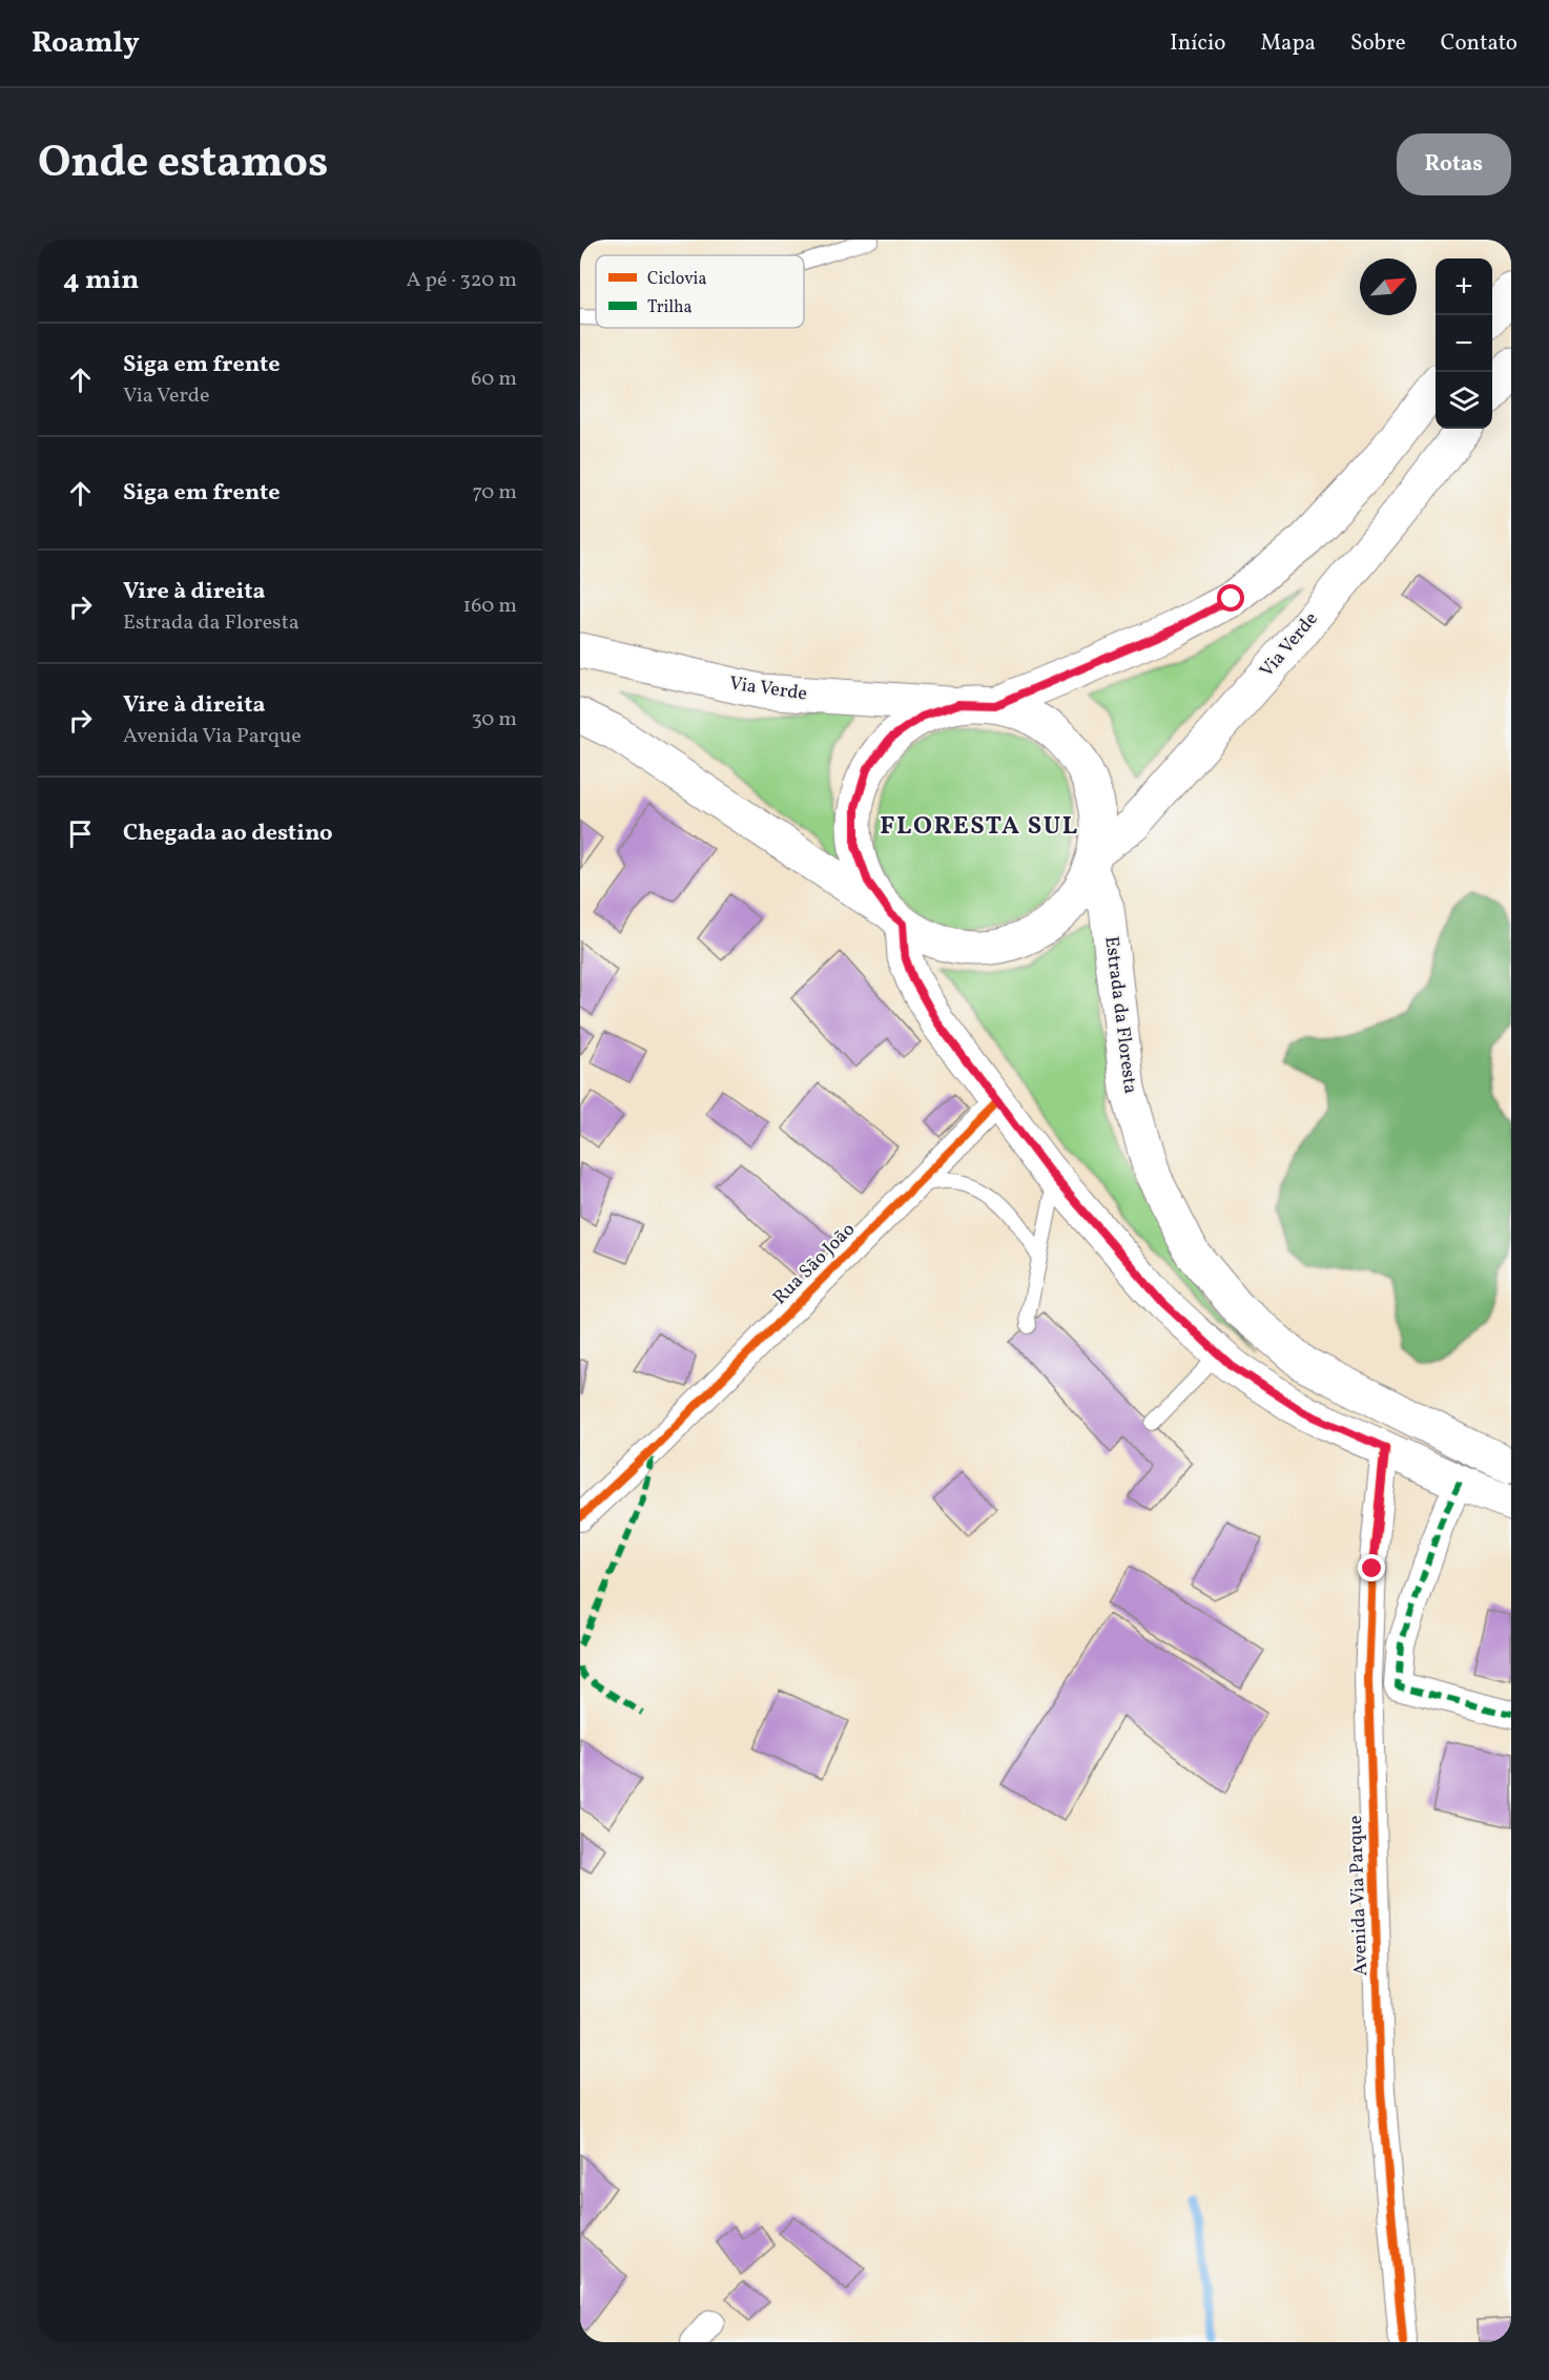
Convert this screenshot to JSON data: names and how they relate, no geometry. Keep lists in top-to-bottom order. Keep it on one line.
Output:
{"streets":{"main road":["Via Verde","Estrada da Floresta"],"street":["Rua São João","Avenida Via Parque"]},"crossings":[["Via Verde","Estrada da Floresta"]],"districts":["FLORESTA SUL"],"legend":["Ciclovia","Trilha"],"north":"top right","page":{"header":"Roamly","nav":["Início","Mapa","Sobre","Contato"],"title":"Onde estamos","buttons":"Rotas","heading":["4 min","A pé · 320 m"],"map_buttons":["+","−"],"list":[["Siga em frente","Via Verde","60 m"],["Siga em frente","70 m"],["Vire à direita","Estrada da Floresta","160 m"],["Vire à direita","Avenida Via Parque","30 m"],"Chegada ao destino"]}}
